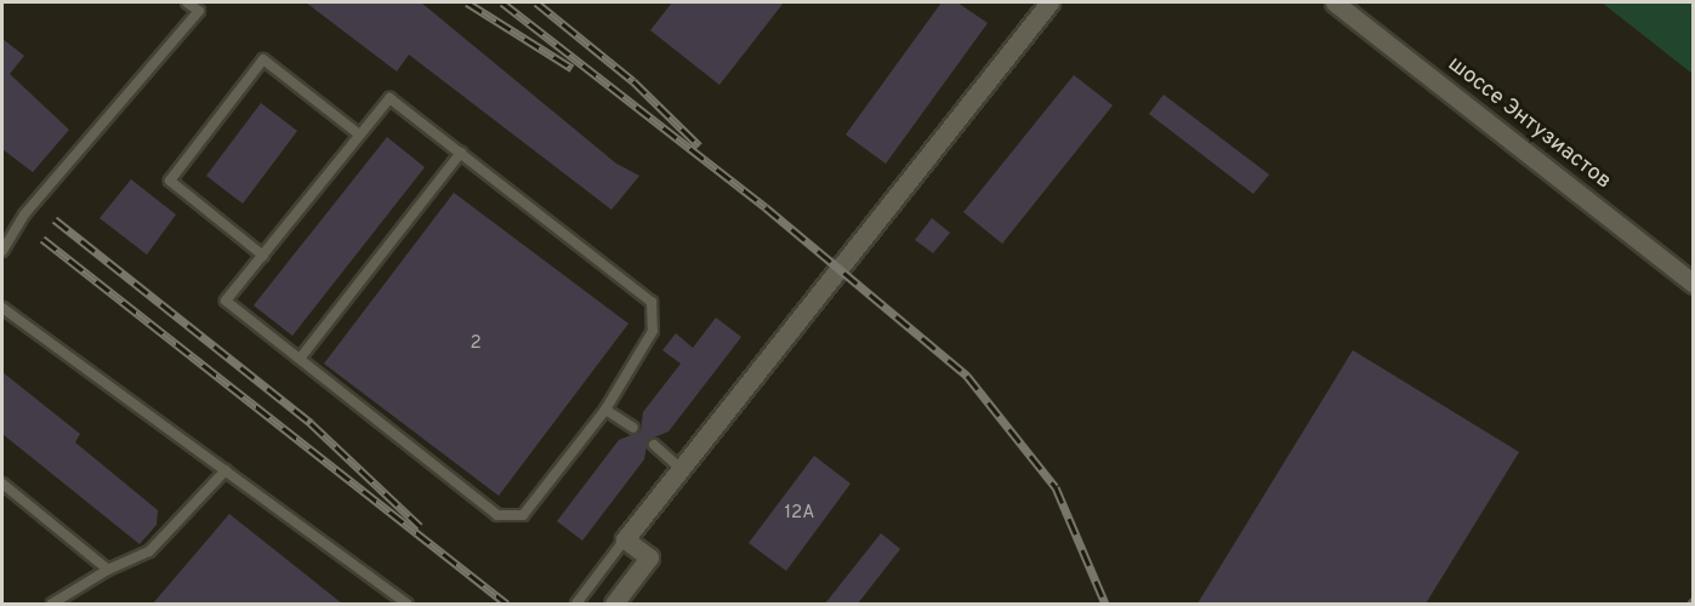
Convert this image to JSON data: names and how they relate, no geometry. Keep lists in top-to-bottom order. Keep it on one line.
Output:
{"streets":{"street":["шоссе Энтузиастов"]},"house_numbers":["2","12А"]}
